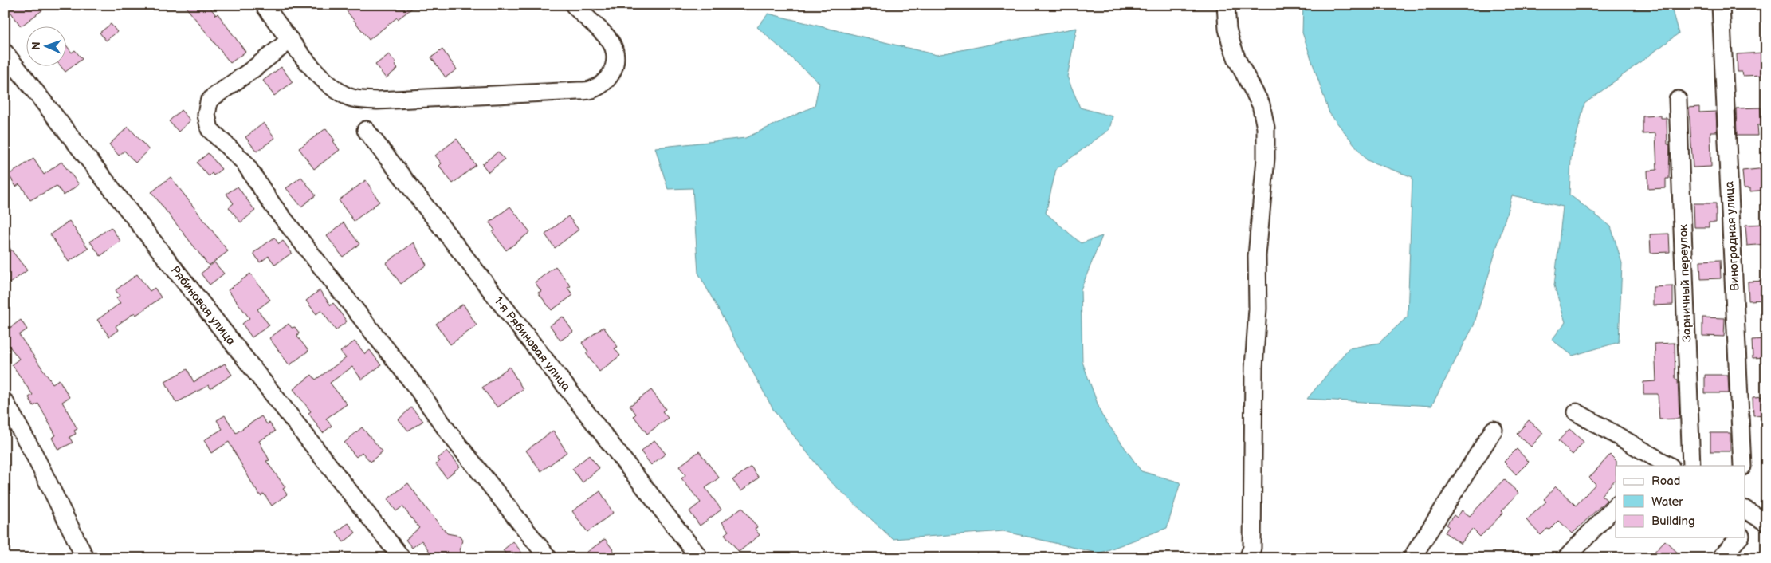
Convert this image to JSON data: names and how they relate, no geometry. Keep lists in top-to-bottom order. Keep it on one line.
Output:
{"streets":{"street":["Виноградная улица","Зарничный переулок","Рябиновая улица","1-я Рябиновая улица"]},"legend":["Road","Water","Building"],"north":"left"}
